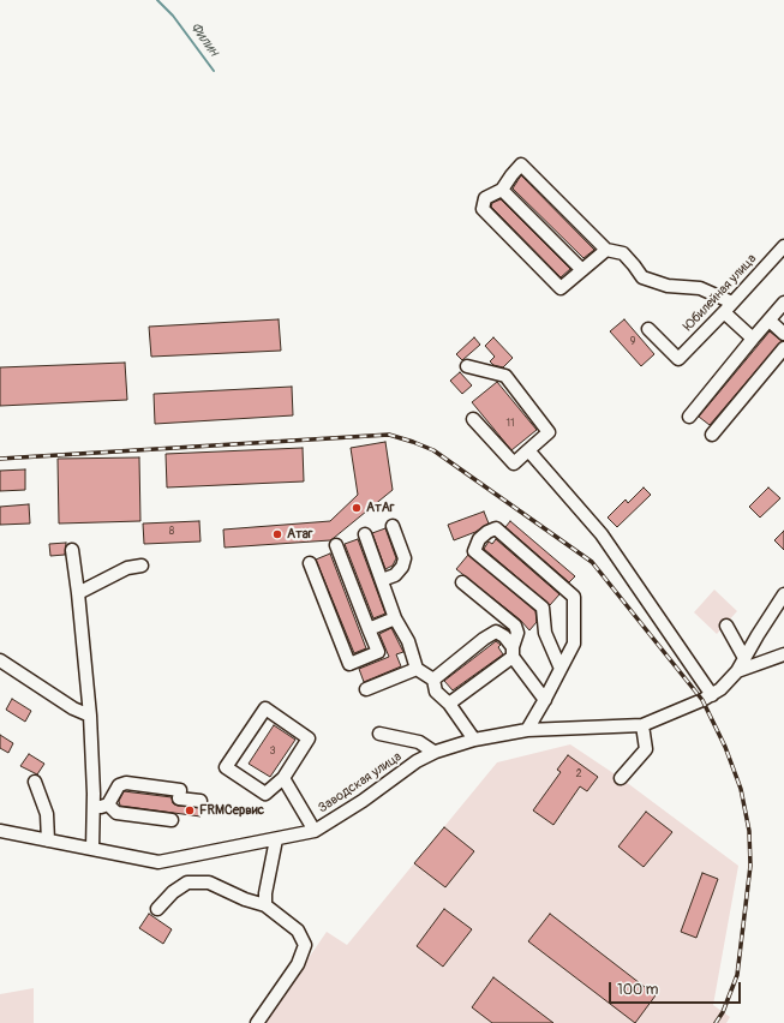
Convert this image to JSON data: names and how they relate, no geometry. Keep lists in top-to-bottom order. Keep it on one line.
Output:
{"streets":{"street":["Юбилейная улица","Заводская улица"]},"water":["Филин"],"places":["АтАг","Атаг","FRMСервис"],"house_numbers":["9","11","8","3","2"],"scale_bar":"100 m"}
